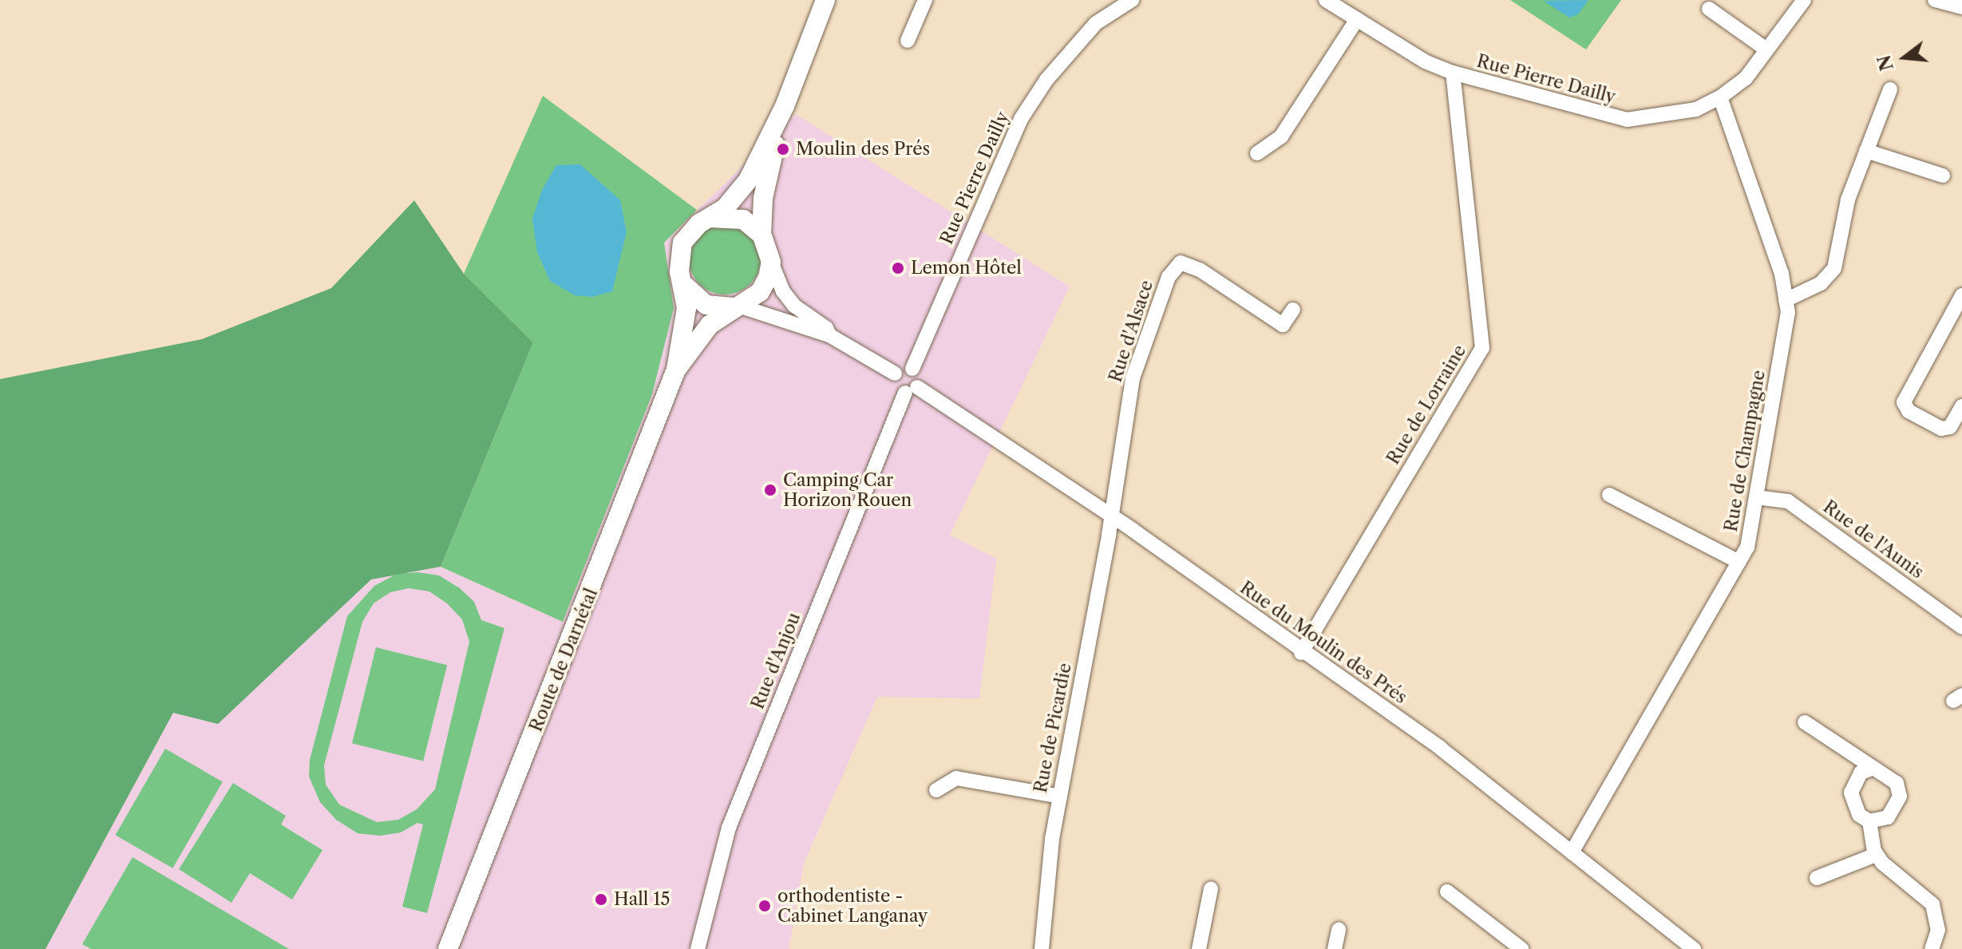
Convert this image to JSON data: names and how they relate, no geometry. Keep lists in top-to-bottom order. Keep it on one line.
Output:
{"streets":{"main road":["Route de Darnétal"],"street":["Rue Pierre Dailly","Rue d'Alsace","Rue de Lorraine","Rue de Champagne","Rue de l'Aunis","Rue du Moulin des Prés","Rue d'Anjou","Rue de Picardie"]},"crossings":[["Rue Pierre Dailly","Rue de Lorraine"],["Rue Pierre Dailly","Rue de Champagne"],["Rue Pierre Dailly","Rue du Moulin des Prés"],["Rue Pierre Dailly","Rue d'Anjou"],["Rue d'Alsace","Rue du Moulin des Prés"],["Rue d'Alsace","Rue de Picardie"],["Rue de Lorraine","Rue du Moulin des Prés"],["Rue de Champagne","Rue de l'Aunis"],["Rue de Champagne","Rue du Moulin des Prés"],["Rue du Moulin des Prés","Rue d'Anjou"],["Rue du Moulin des Prés","Rue de Picardie"]],"places":["Moulin des Prés","Lemon Hôtel","Camping Car Horizon Rouen","Hall 15","orthodentiste - Cabinet Langanay"],"north":"left"}
